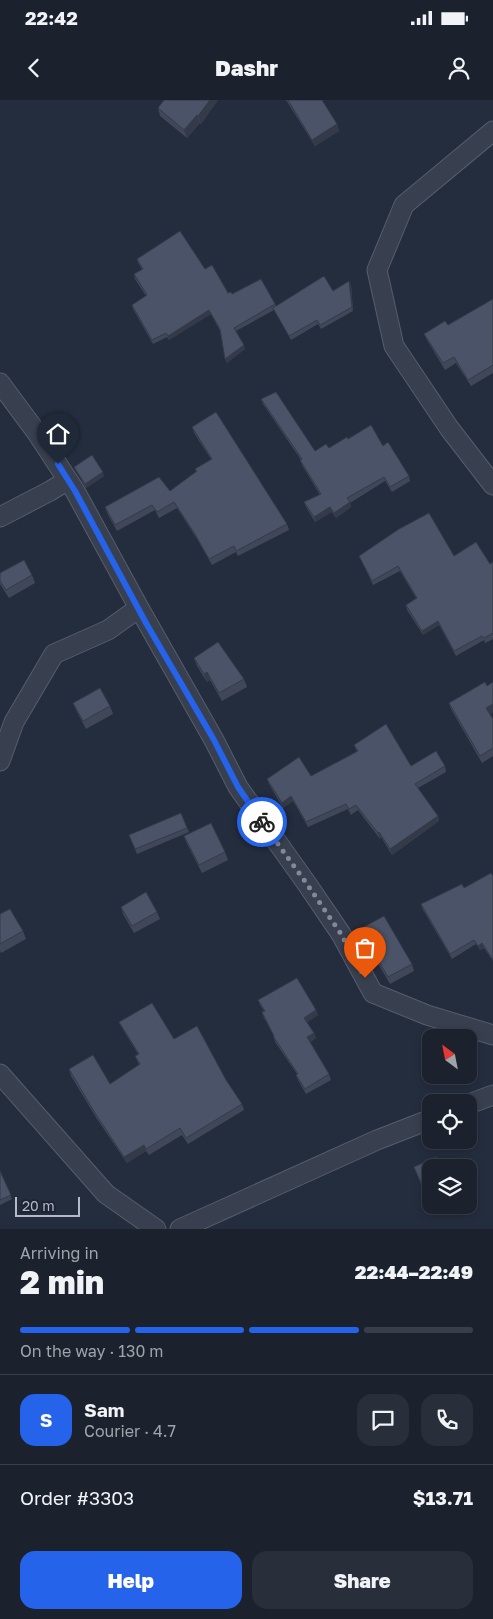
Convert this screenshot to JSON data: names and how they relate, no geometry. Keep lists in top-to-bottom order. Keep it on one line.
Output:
{"scale_bar":"20 m","north":"top left","page":{"status":"22:42","header":"Dashr","scale":"20 m","heading":["2 min","Arriving in","22:44–22:49"],"panel":["Sam","Courier · 4.7","Order #3303","$13.71"],"bar":"On the way · 130 m","round":"S","buttons":["Help","Share"]}}
